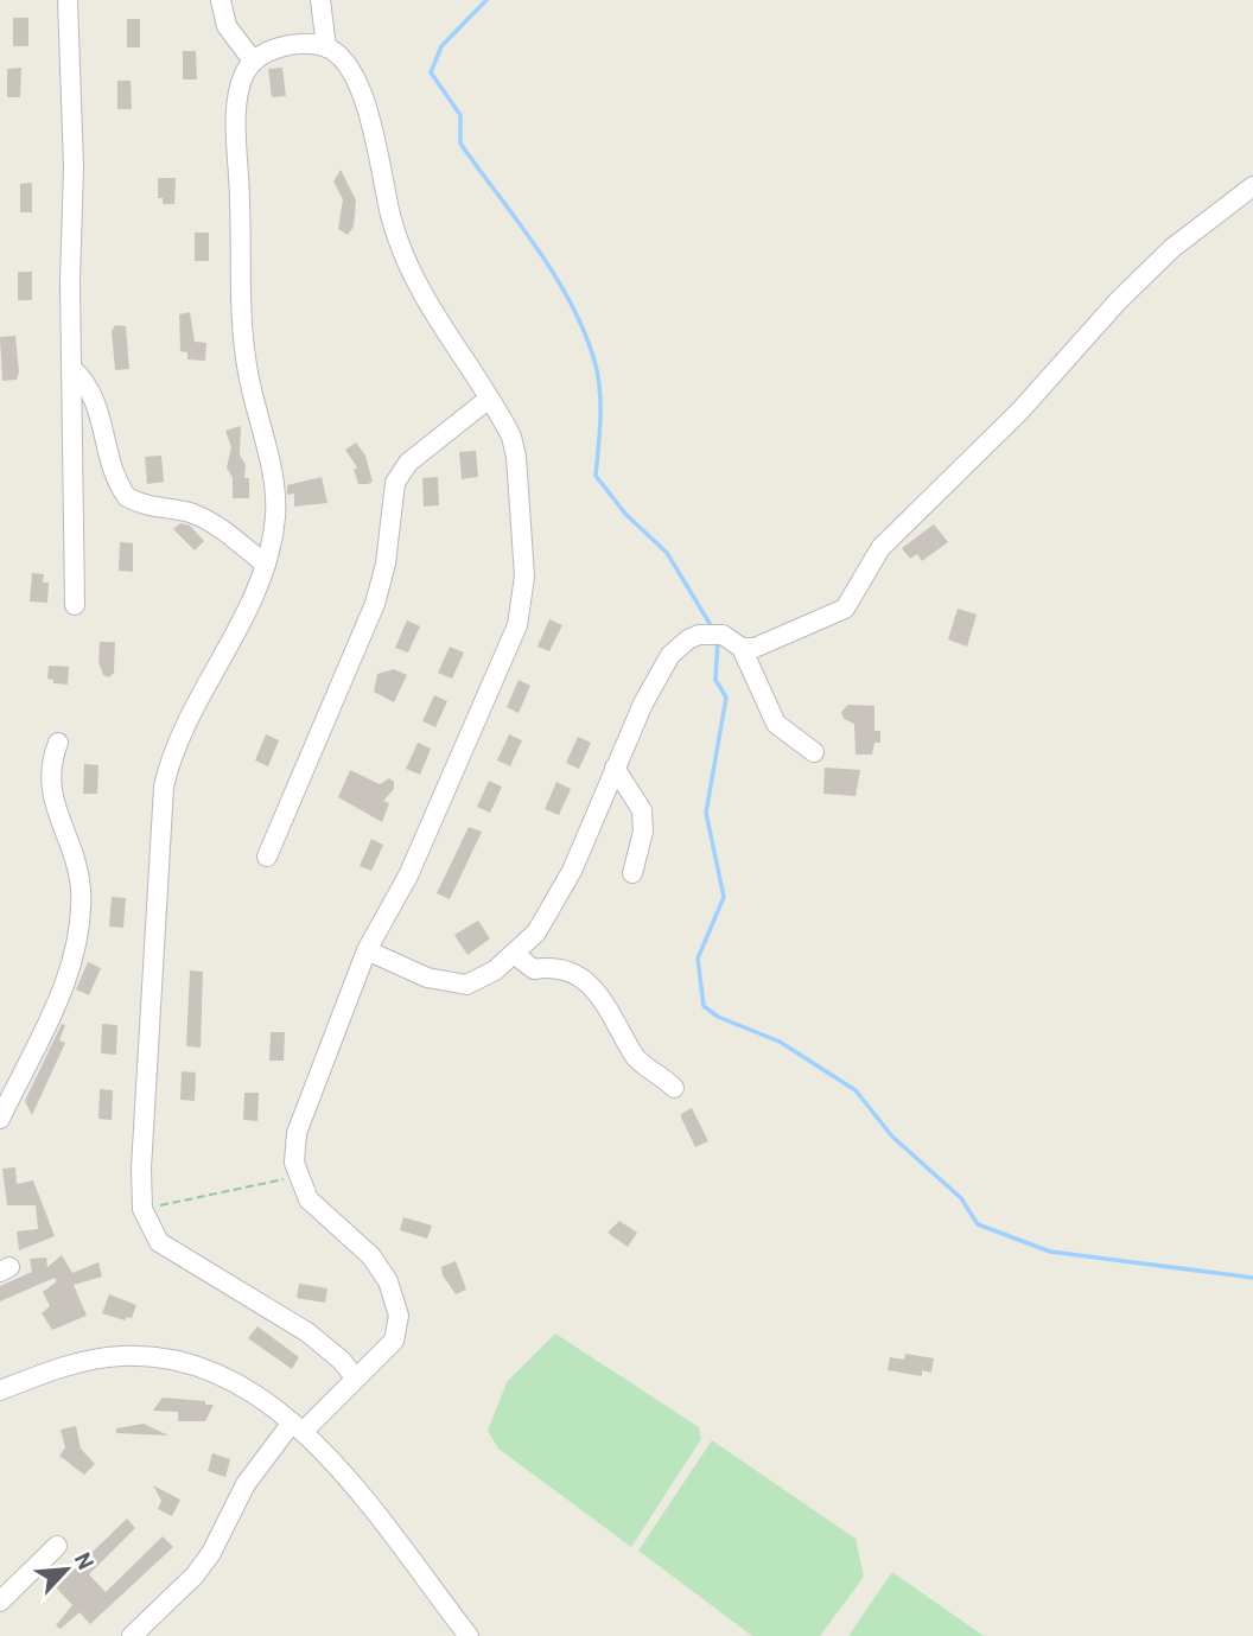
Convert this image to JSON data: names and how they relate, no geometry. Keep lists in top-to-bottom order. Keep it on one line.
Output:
{"north":"top right"}
